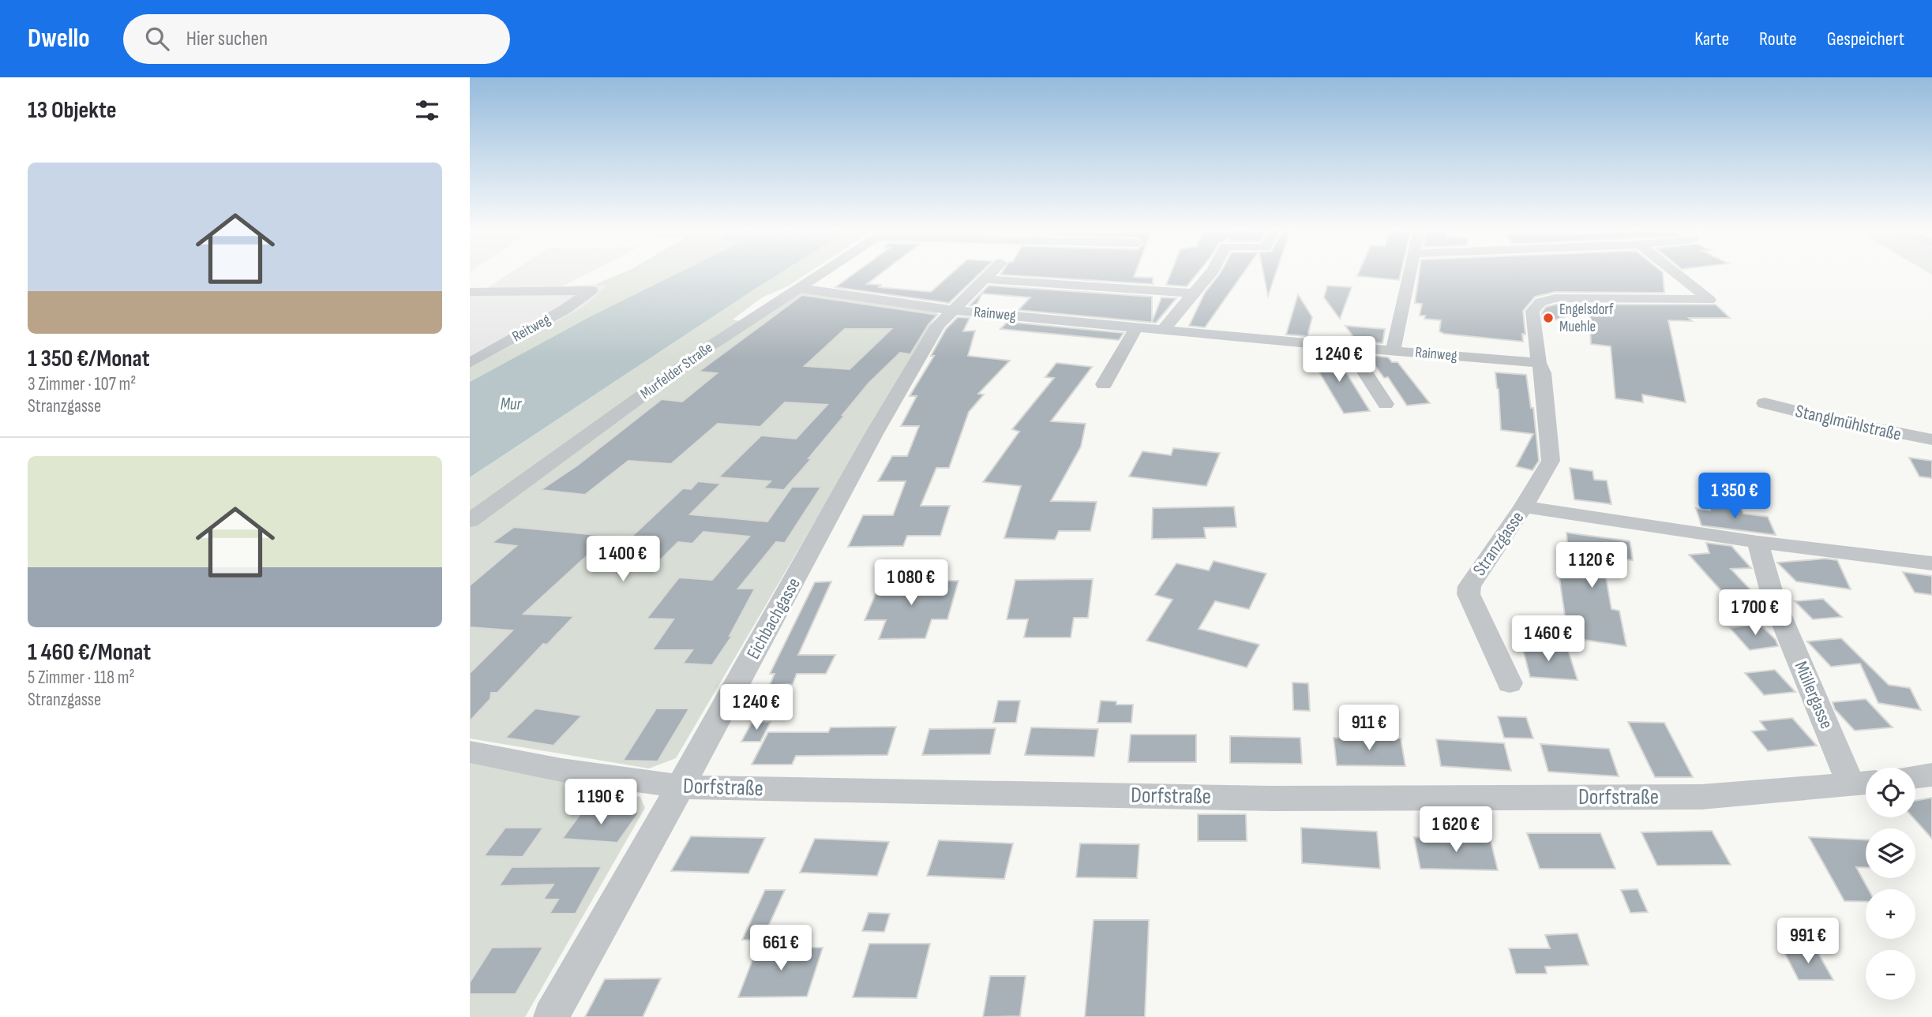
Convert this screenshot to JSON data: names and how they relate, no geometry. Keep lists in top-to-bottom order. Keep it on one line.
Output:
{"streets":{"street":["Rainweg","Reitweg","Murfelder Straße","Stanglmühlstraße","Stranzgasse","Eichbachgasse","Müllergasse","Dorfstraße"]},"crossings":[["Rainweg","Murfelder Straße"],["Rainweg","Eichbachgasse"],["Stranzgasse","Müllergasse"],["Eichbachgasse","Dorfstraße"],["Müllergasse","Dorfstraße"]],"water":["Mur"],"places":["Engelsdorf Muehle"],"page":{"header":"Dwello","search":"Hier suchen","nav":["Karte","Route","Gespeichert"],"heading":"13 Objekte","list":[{"name":"1 350 €/Monat","note":"3 Zimmer · 107 m² · Stranzgasse"},{"name":"1 460 €/Monat","note":"5 Zimmer · 118 m² · Stranzgasse"}],"price":["1 240 €","1 350 €","1 400 €","1 120 €","1 080 €","1 700 €","1 460 €","1 240 €","911 €","1 190 €","1 620 €","991 €","661 €"],"map_buttons":["+","−"]}}
